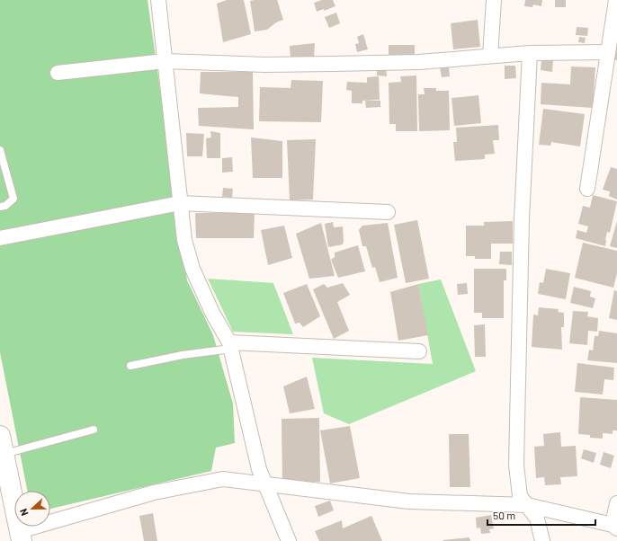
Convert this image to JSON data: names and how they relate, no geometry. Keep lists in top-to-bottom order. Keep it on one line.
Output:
{"scale_bar":"50 m","north":"left"}
